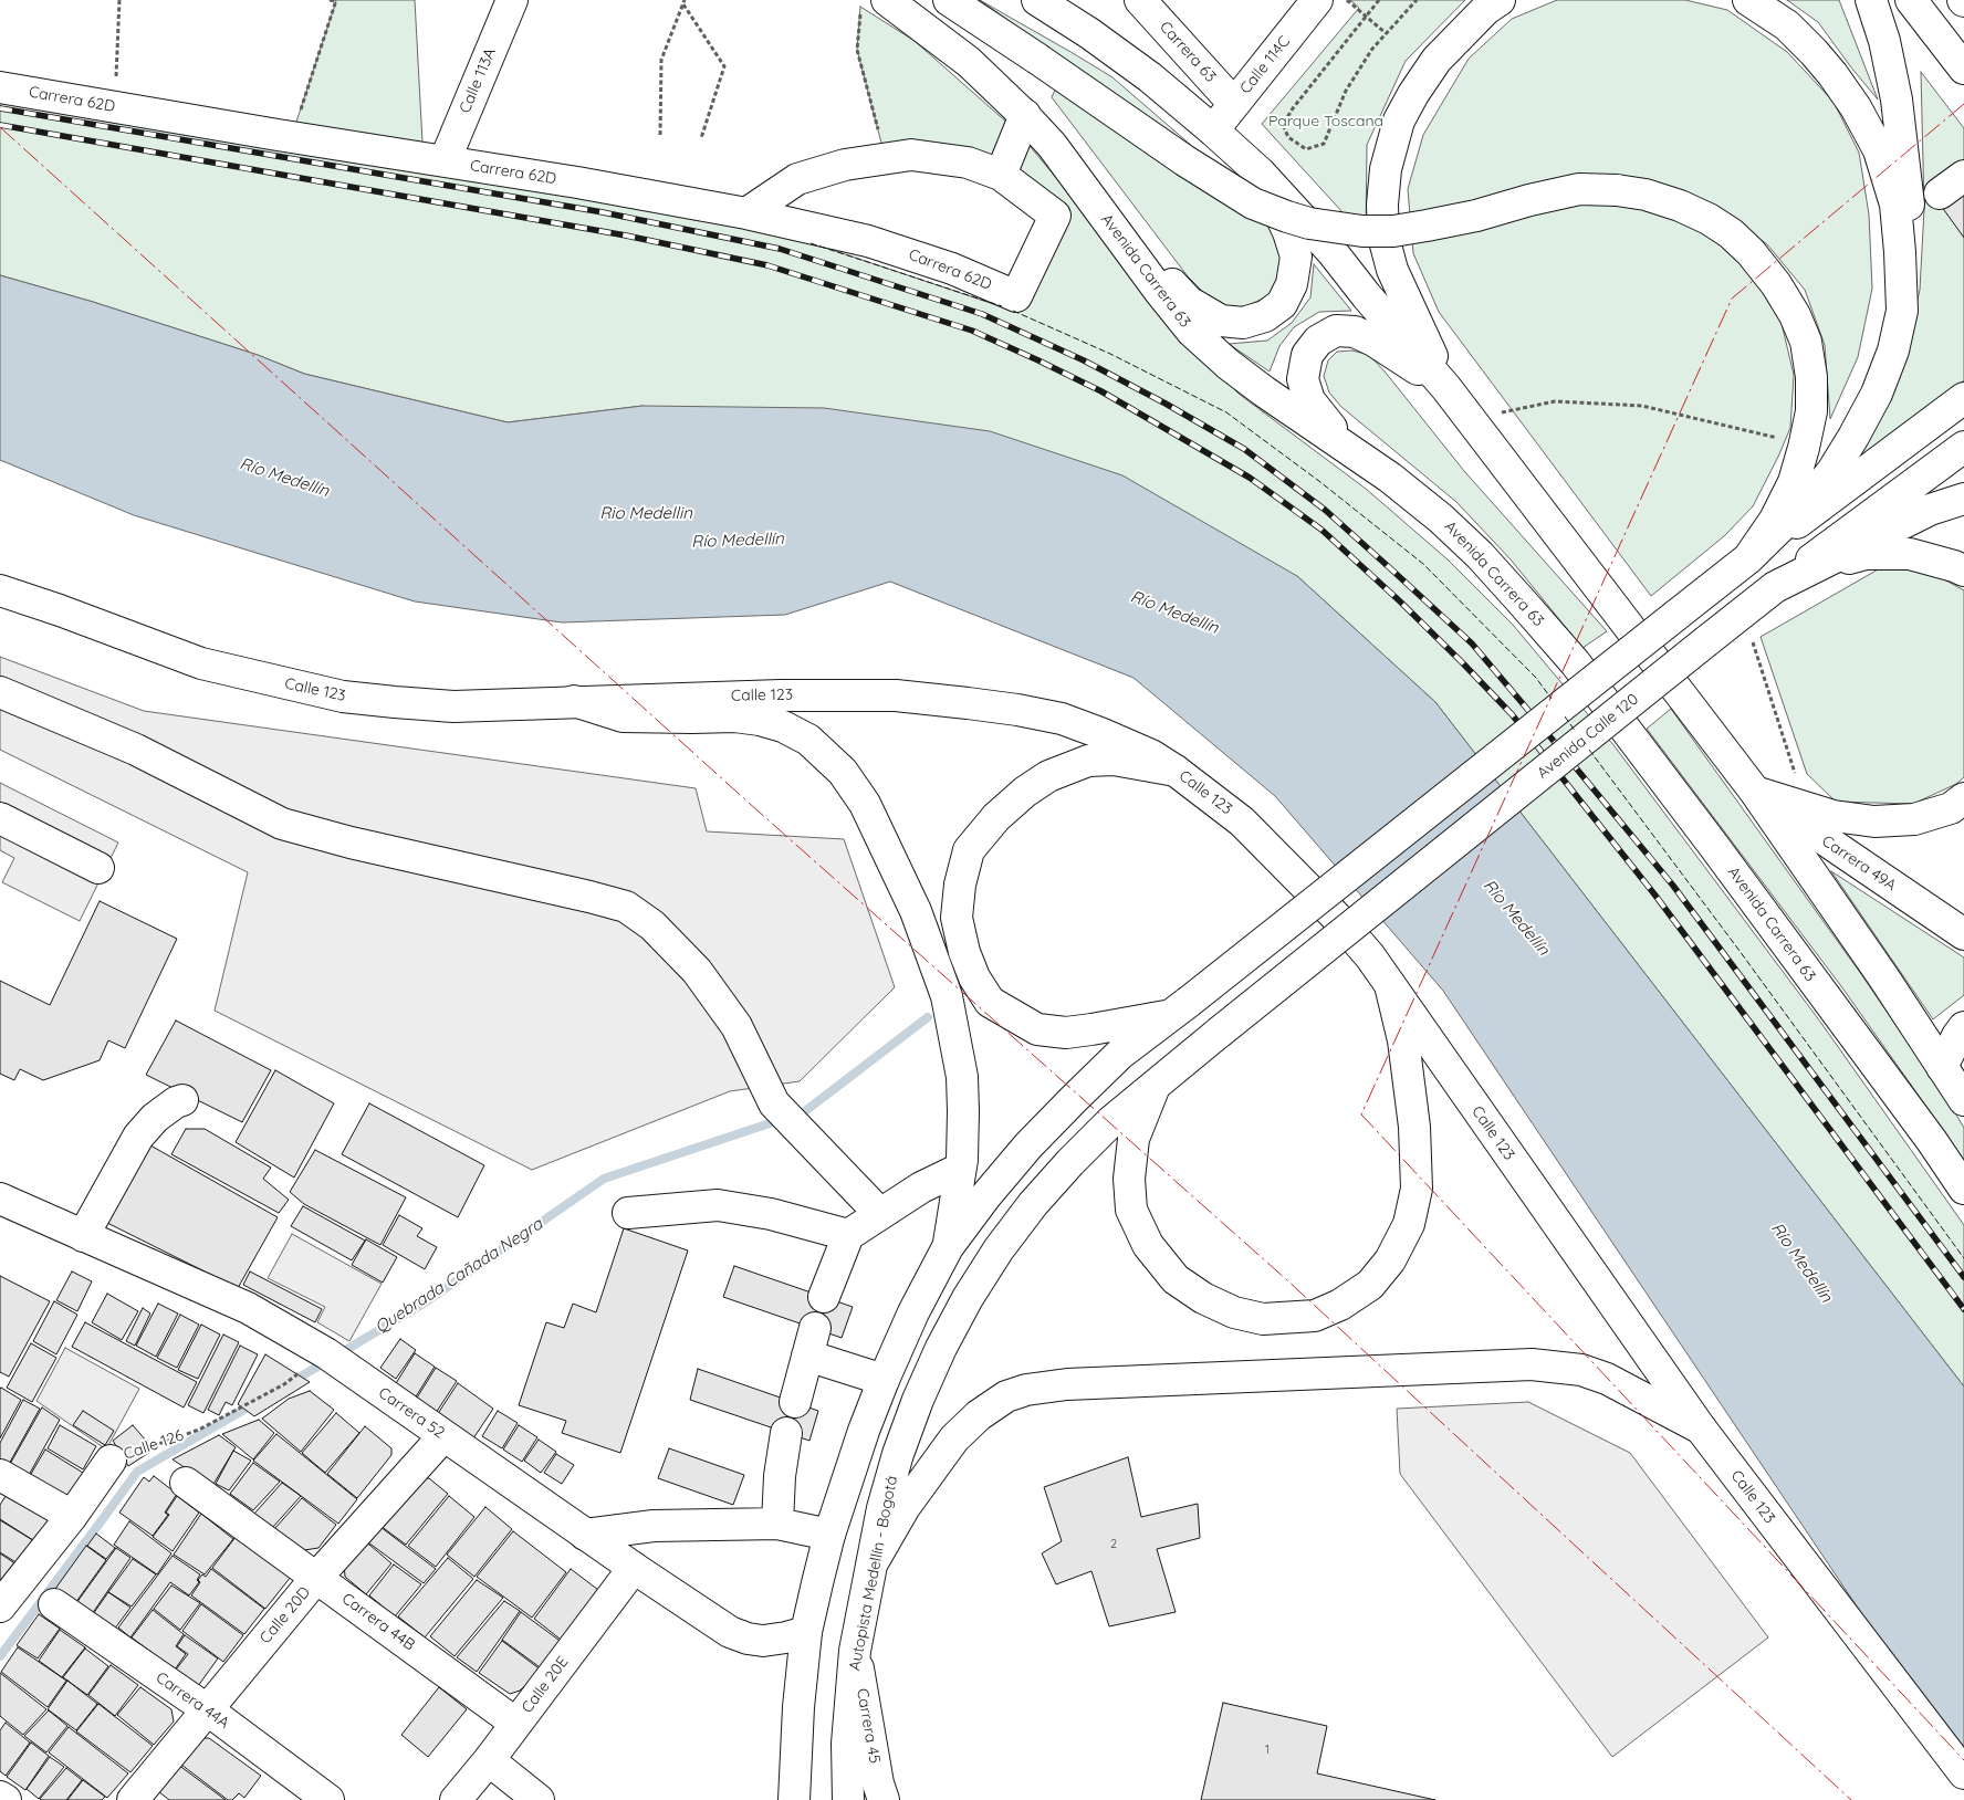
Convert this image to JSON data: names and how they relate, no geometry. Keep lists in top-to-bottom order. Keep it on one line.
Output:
{"streets":{"main road":["Carrera 63","Calle 114C","Calle 113A","Carrera 62D","Avenida Carrera 63","Calle 123","Avenida Calle 120","Carrera 49A","Carrera 52","Calle 126","Autopista Medellín - Bogotá","Calle 20D","Carrera 44B","Calle 20E","Carrera 44A","Carrera 45"]},"crossings":[["Carrera 63","Calle 114C"],["Calle 113A","Carrera 62D"],["Avenida Calle 120","Autopista Medellín - Bogotá"],["Carrera 52","Calle 126"],["Carrera 52","Calle 20D"],["Carrera 52","Calle 20E"],["Autopista Medellín - Bogotá","Carrera 45"],["Calle 20D","Carrera 44B"],["Calle 20D","Carrera 44A"],["Carrera 44B","Calle 20E"]],"water":["Río Medellín","Rio Medellin","Quebrada Cañada Negra"],"parks":["Parque Toscana"],"house_numbers":["2","1"]}
